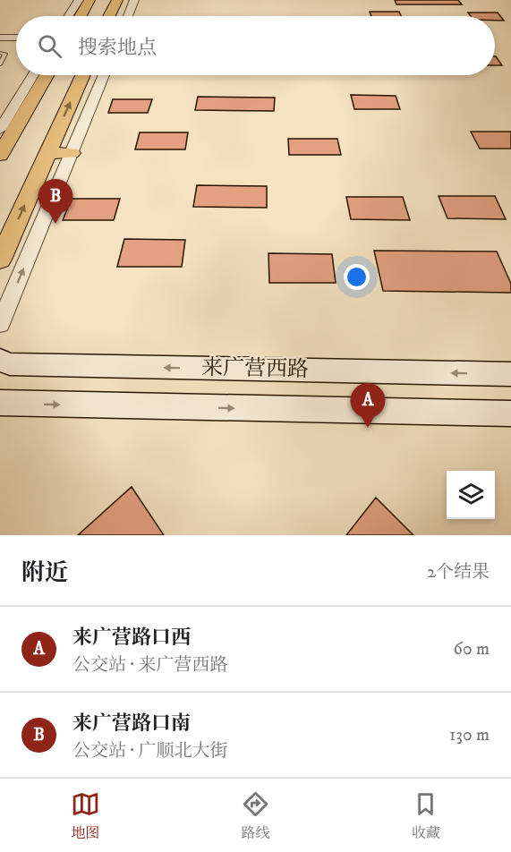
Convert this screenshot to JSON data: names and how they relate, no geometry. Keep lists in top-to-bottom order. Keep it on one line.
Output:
{"streets":{"main road":["来广营西路"]},"page":{"search":"搜索地点","pins":["B","A"],"heading":["附近","2个结果"],"list":[{"mark":"A","name":"来广营路口西","note":"公交站 · 来广营西路","value":"60 m"},{"mark":"B","name":"来广营路口南","note":"公交站 · 广顺北大街","value":"130 m"}],"nav":["地图","路线","收藏"]}}
